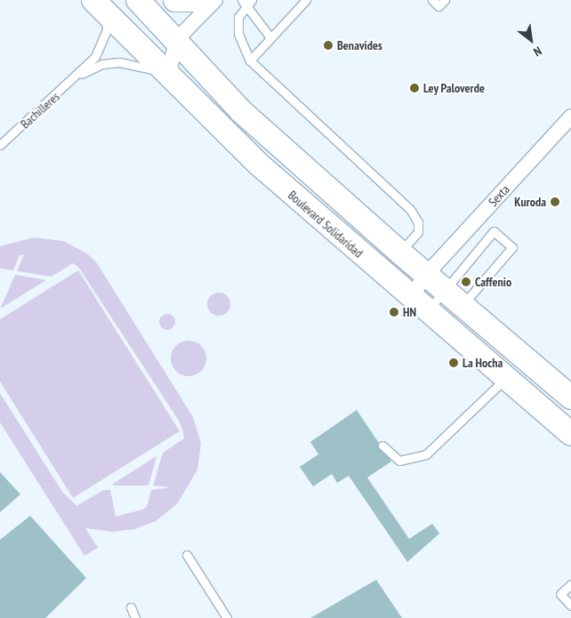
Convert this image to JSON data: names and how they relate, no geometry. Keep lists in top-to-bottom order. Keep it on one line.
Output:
{"streets":{"main road":["Boulevard Solidaridad"],"street":["Sexta"],"lane":["Bachilleres"]},"crossings":[["Bachilleres","Boulevard Solidaridad"],["Sexta","Boulevard Solidaridad"]],"places":["Benavides","Ley Paloverde","Kuroda","Caffenio","HN","La Hocha"],"north":"bottom right"}
